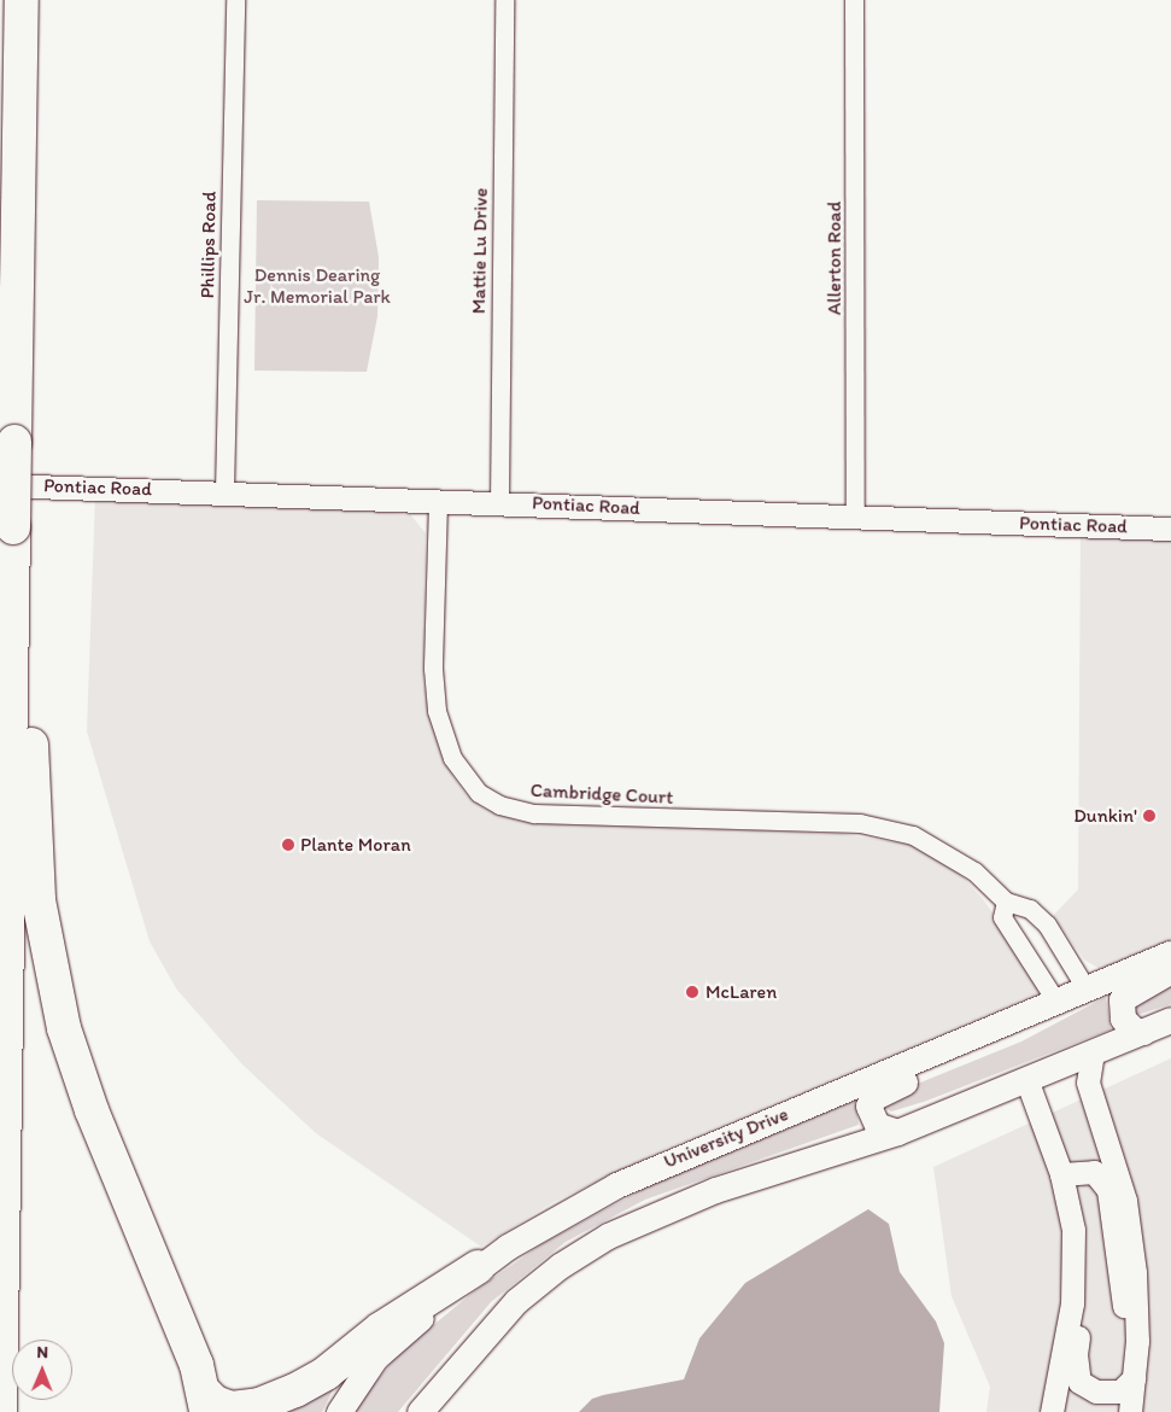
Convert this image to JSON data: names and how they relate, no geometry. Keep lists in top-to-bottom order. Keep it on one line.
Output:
{"streets":{"main road":["University Drive"],"street":["Phillips Road","Mattie Lu Drive","Allerton Road","Pontiac Road","Cambridge Court"]},"crossings":[["Phillips Road","Pontiac Road"],["Mattie Lu Drive","Pontiac Road"],["Allerton Road","Pontiac Road"],["Pontiac Road","Cambridge Court"],["Cambridge Court","University Drive"]],"parks":["Dennis Dearing Jr. Memorial Park"],"places":["Dunkin'","Plante Moran","McLaren"],"north":"top"}
